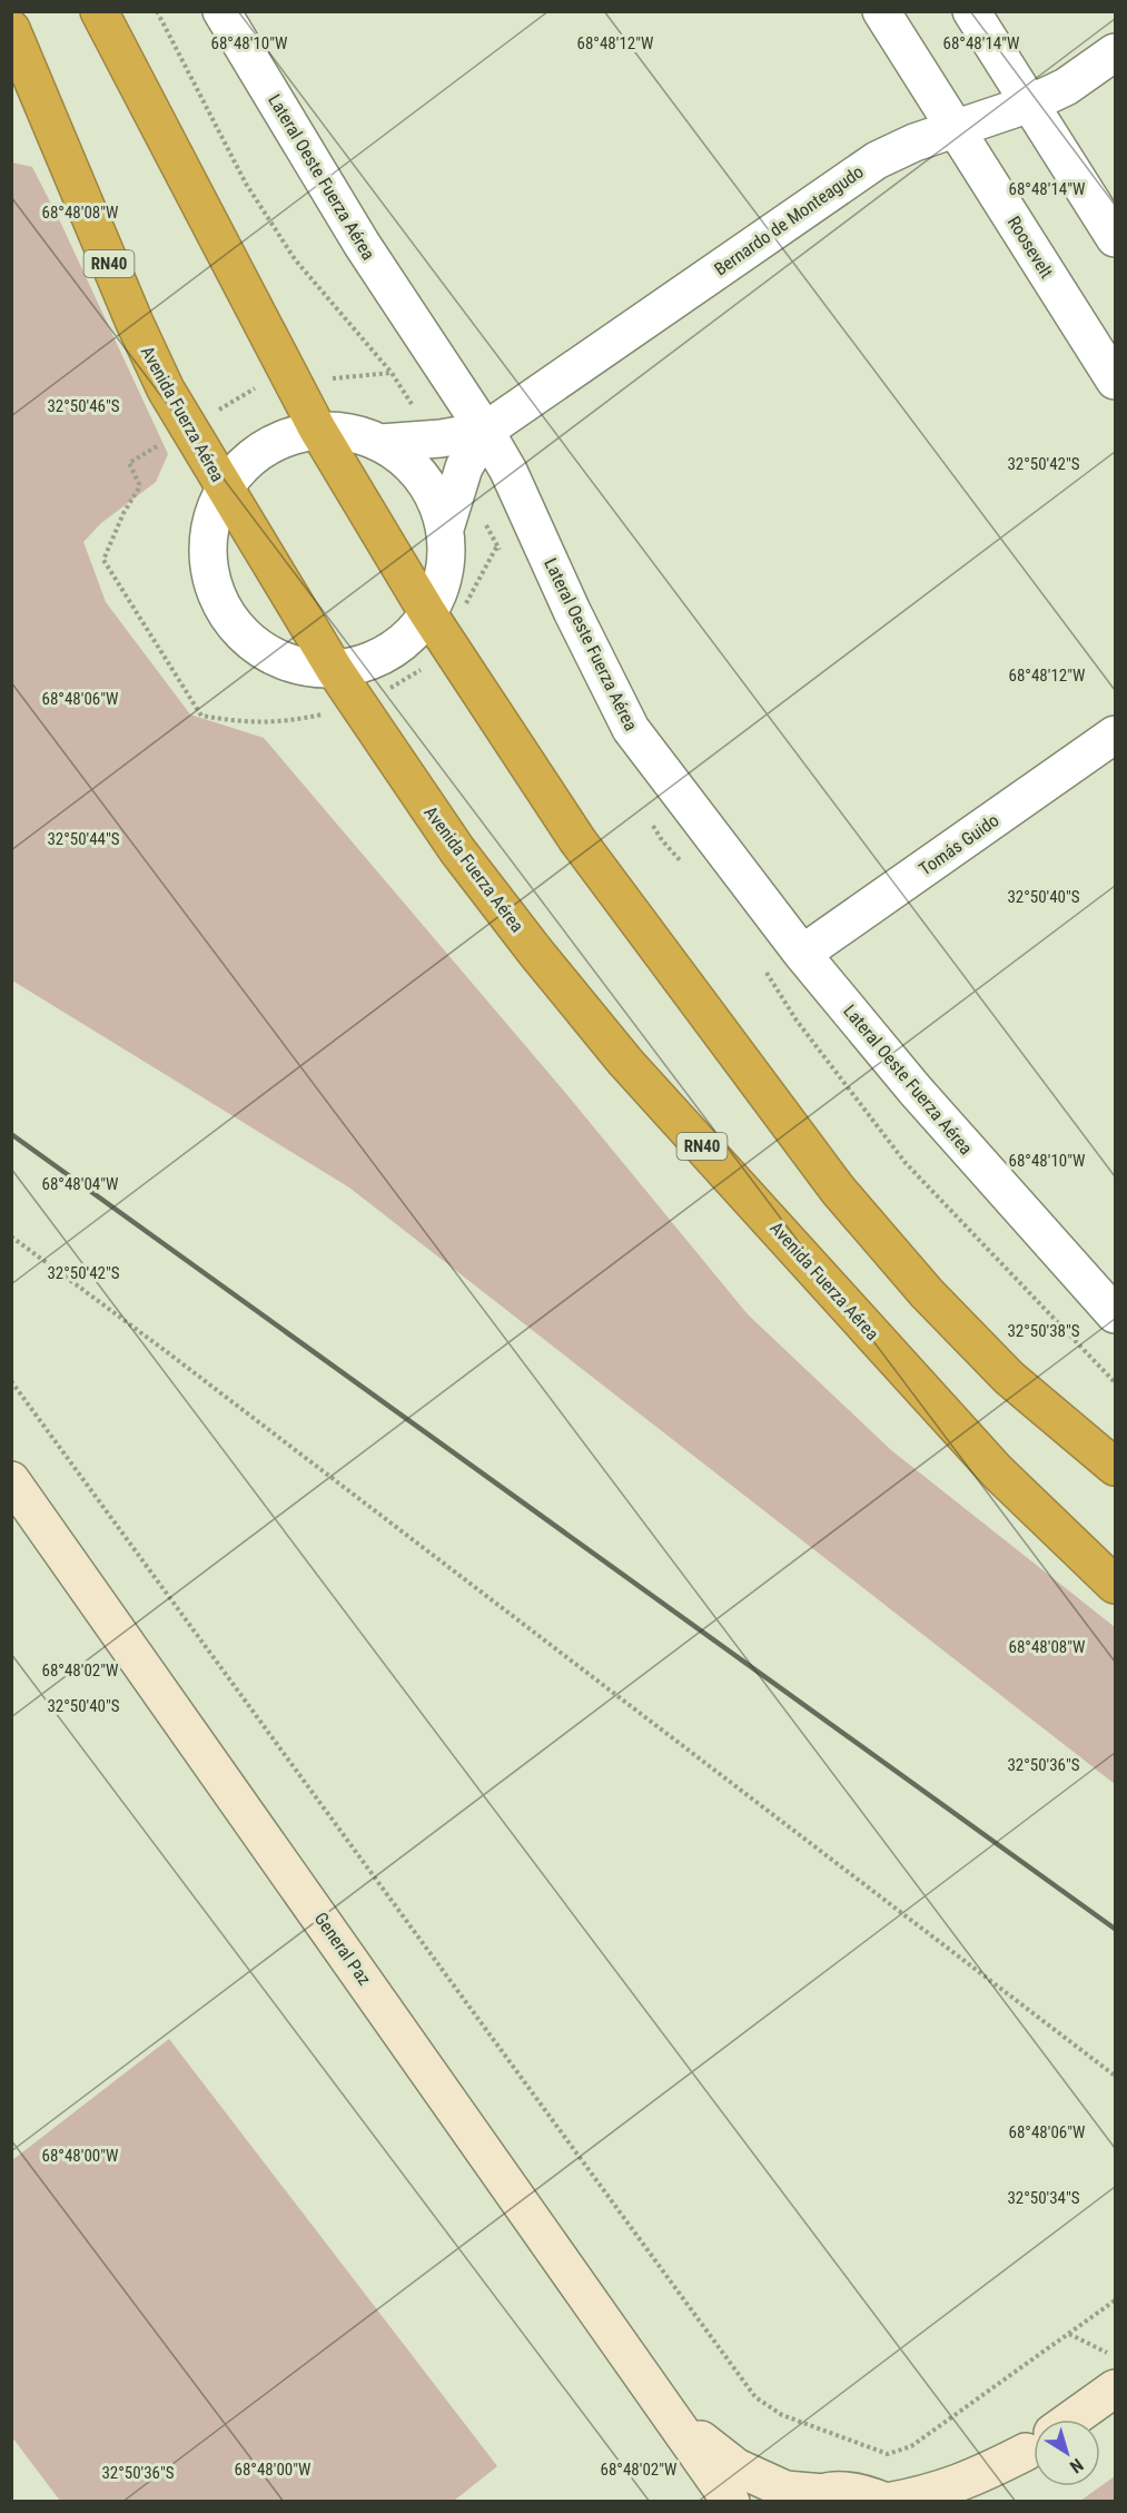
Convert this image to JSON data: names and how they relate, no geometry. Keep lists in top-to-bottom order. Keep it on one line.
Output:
{"streets":{"highway":["RN40","Avenida Fuerza Aérea"],"main road":["General Paz"],"street":["Lateral Oeste Fuerza Aérea","Bernardo de Monteagudo","Roosevelt","Tomás Guido"]},"crossings":[["Lateral Oeste Fuerza Aérea","Bernardo de Monteagudo"],["Lateral Oeste Fuerza Aérea","Tomás Guido"],["Bernardo de Monteagudo","Roosevelt"]],"north":"bottom right","coordinates":["68°48'10\"W","68°48'12\"W","68°48'14\"W","68°48'08\"W","32°50'46\"S","32°50'42\"S","68°48'06\"W","32°50'44\"S","32°50'40\"S","68°48'04\"W","32°50'38\"S","68°48'02\"W","32°50'36\"S","68°48'00\"W","32°50'34\"S"]}
